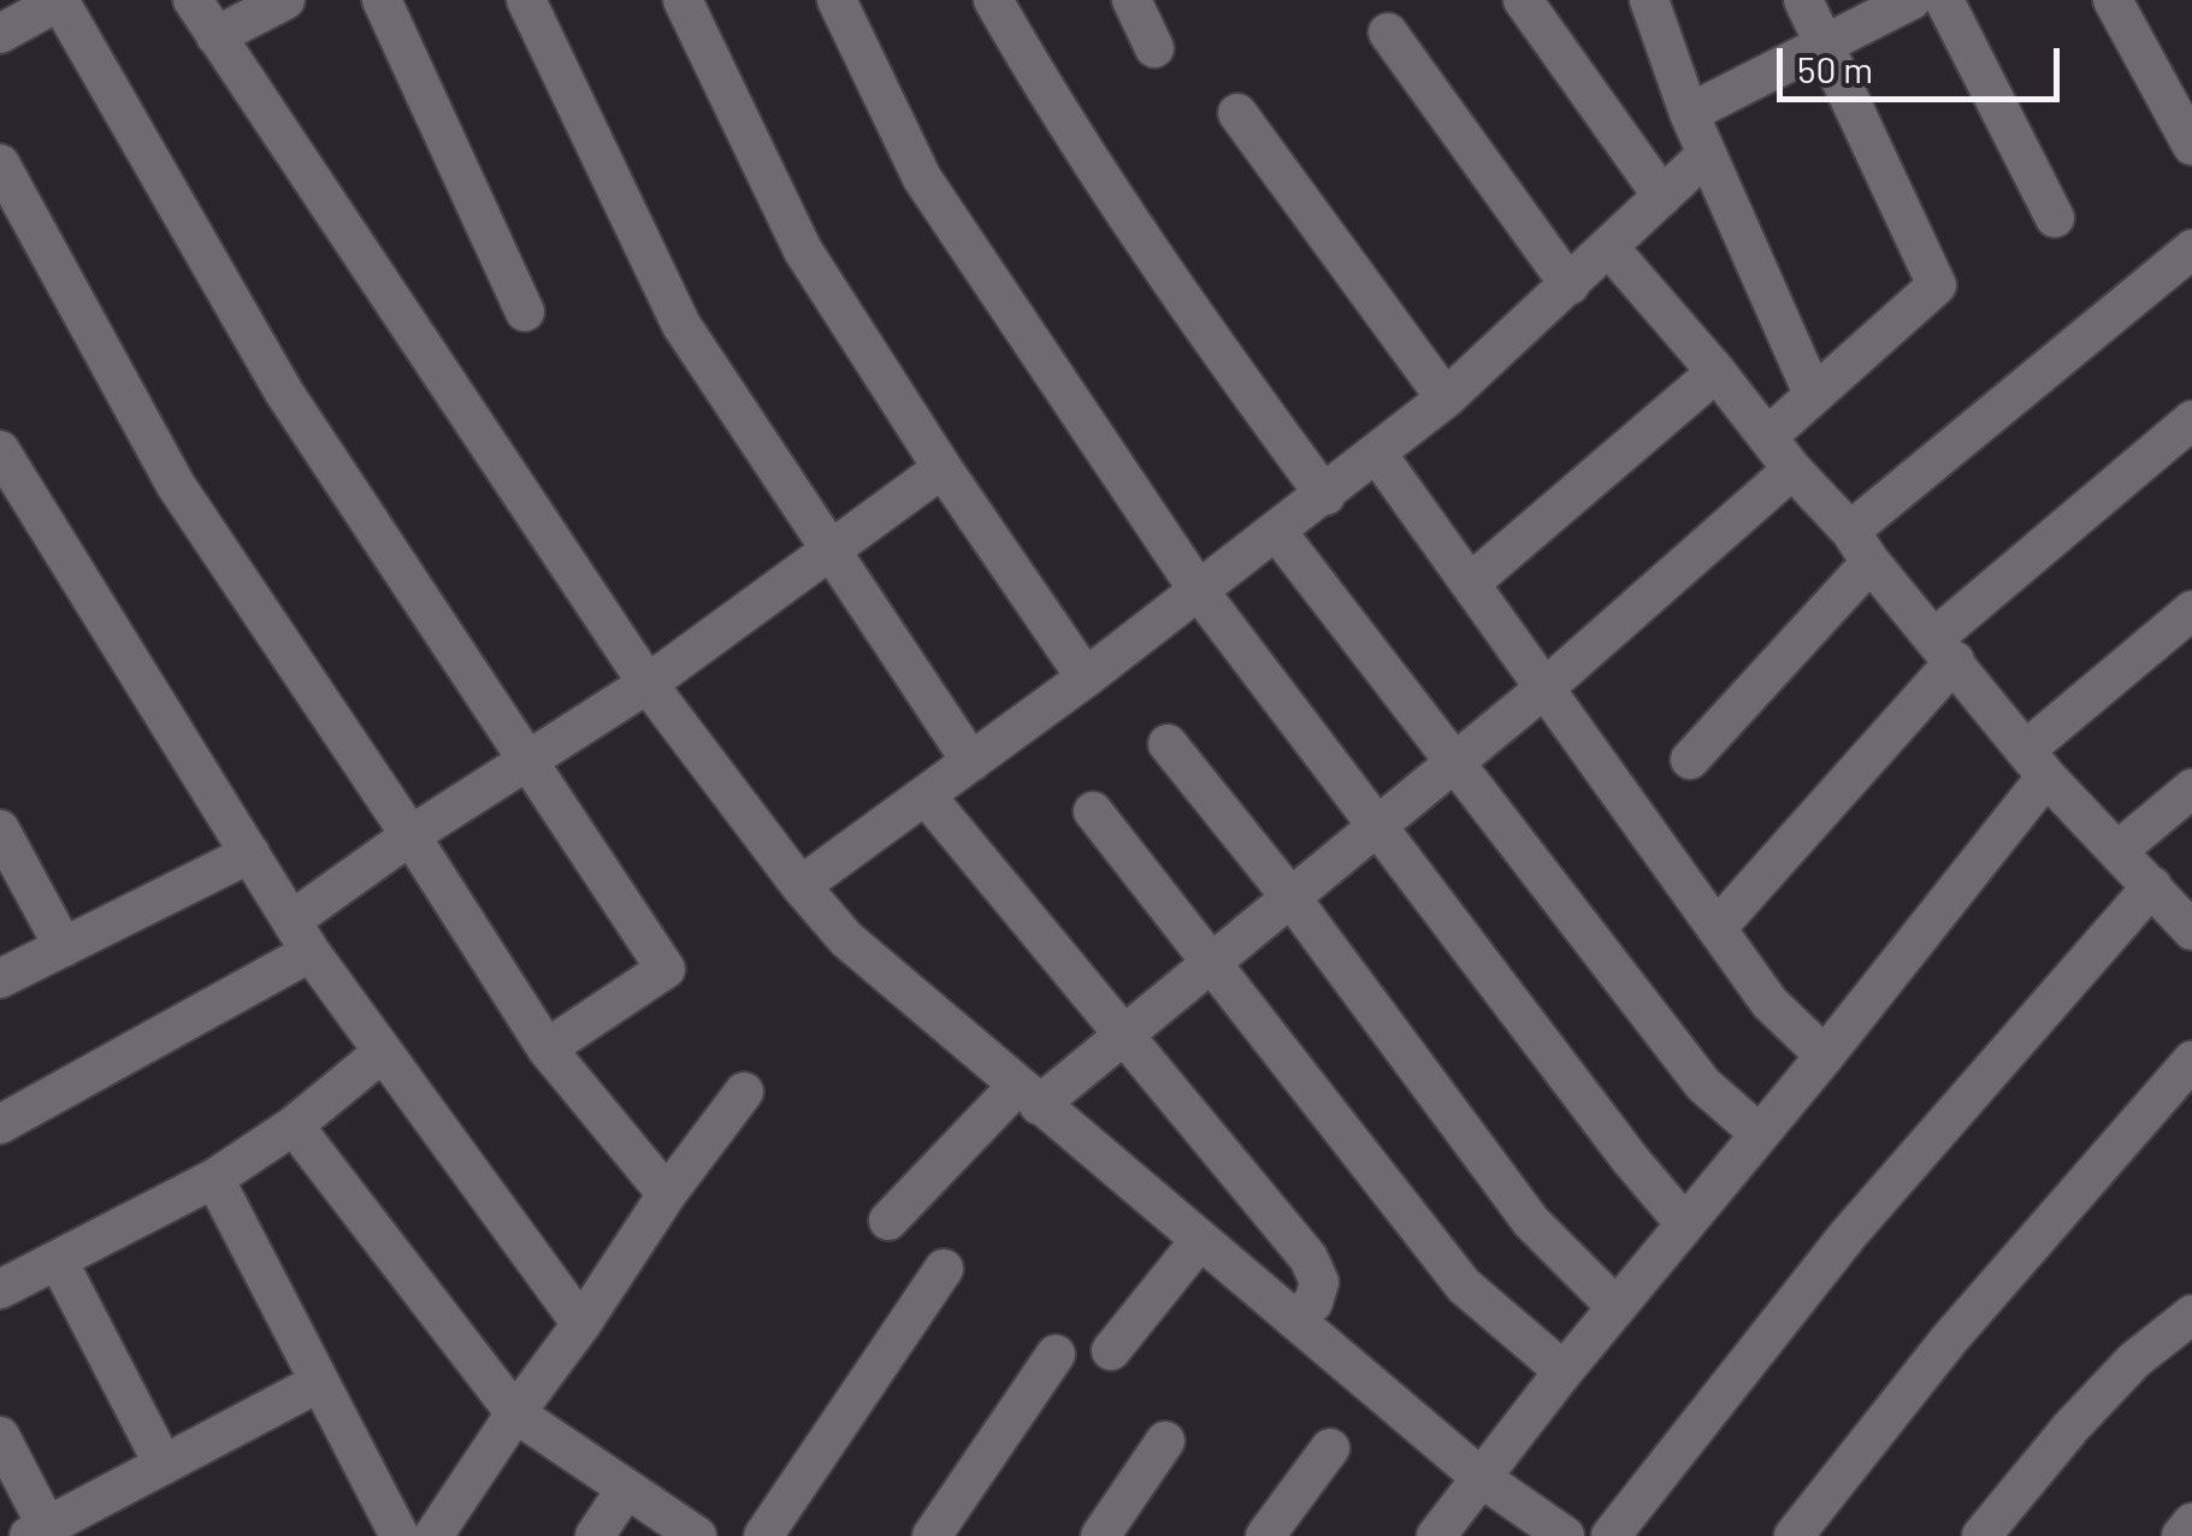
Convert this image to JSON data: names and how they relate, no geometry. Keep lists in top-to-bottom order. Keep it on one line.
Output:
{"scale_bar":"50 m"}
